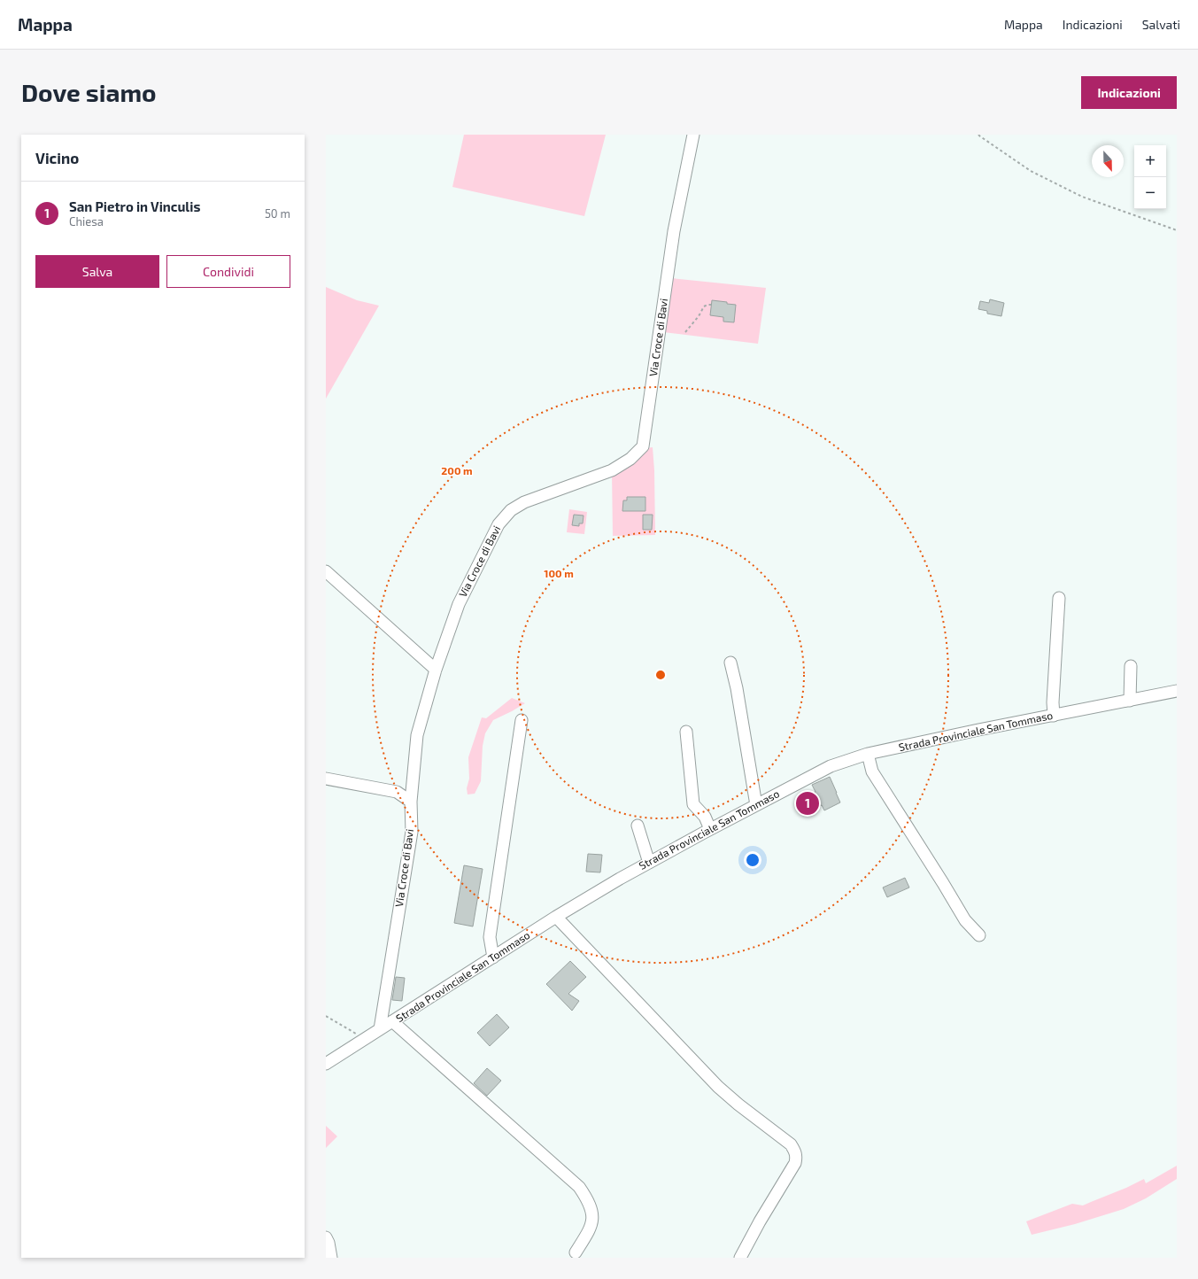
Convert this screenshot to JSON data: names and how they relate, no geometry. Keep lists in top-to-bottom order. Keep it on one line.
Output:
{"streets":{"street":["Via Croce di Bavi","Strada Provinciale San Tommaso"]},"crossings":[["Via Croce di Bavi","Strada Provinciale San Tommaso"]],"north":"bottom","page":{"header":"Mappa","nav":["Mappa","Indicazioni","Salvati"],"buttons":["Indicazioni",["Salva","Condividi"]],"title":"Dove siamo","heading":"Vicino","map_buttons":["+","−"],"list":[{"mark":"1","name":"San Pietro in Vinculis","note":"Chiesa","value":"50 m"}],"pins":"1"},"rings":["200 m","100 m"]}
